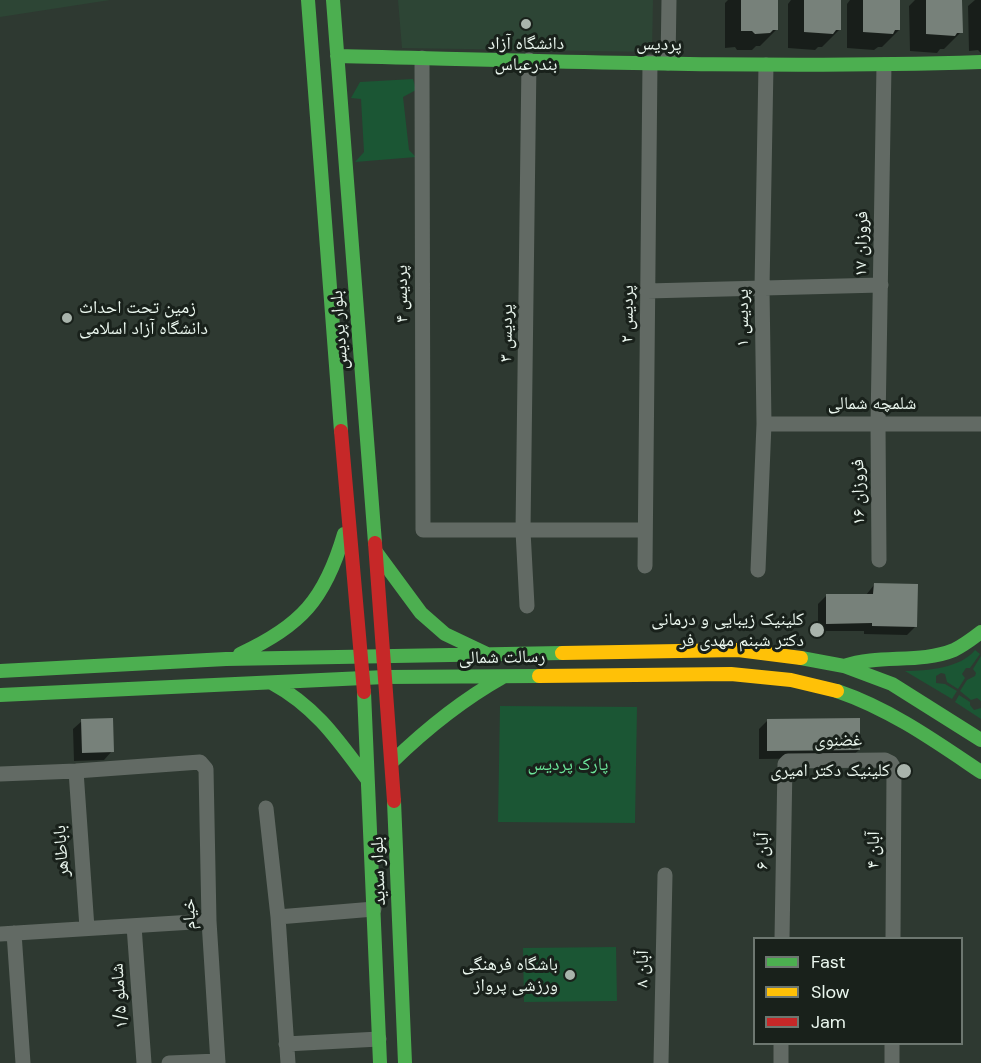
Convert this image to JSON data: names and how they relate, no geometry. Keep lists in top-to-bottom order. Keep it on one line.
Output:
{"streets":{"main road":["پردیس","بلوار پردیس","رسالت شمالی","بلوار سدید"],"street":["فروزان ۱۷","پردیس ۴","پردیس ۲","پردیس ۱","پردیس ۳","شلمچه شمالی","فروزان ۱۶","غضنوی","آبان ۴","باباطاهر","آبان ۶","خیام","آبان ۸","شاملو ۱/۵"]},"crossings":[["پردیس","فروزان ۱۷"],["پردیس","پردیس ۴"],["پردیس","پردیس ۲"],["پردیس","پردیس ۱"],["پردیس","بلوار پردیس"],["پردیس","پردیس ۳"],["فروزان ۱۷","شلمچه شمالی"],["فروزان ۱۷","فروزان ۱۶"],["پردیس ۴","پردیس ۳"],["پردیس ۱","شلمچه شمالی"],["بلوار پردیس","رسالت شمالی"],["بلوار پردیس","بلوار سدید"],["شلمچه شمالی","فروزان ۱۶"],["رسالت شمالی","بلوار سدید"],["غضنوی","آبان ۴"],["غضنوی","آبان ۶"],["باباطاهر","خیام"]],"parks":["پارک پردیس"],"places":["دانشگاه آزاد بندرعباس","زمین تحت احداث دانشگاه آزاد اسلامی","کلینیک زیبایی و درمانی دکتر شبنم مهدی فر","کلینیک دکتر امیری","باشگاه فرهنگی ورزشی پرواز"],"legend":["Fast","Slow","Jam"]}
